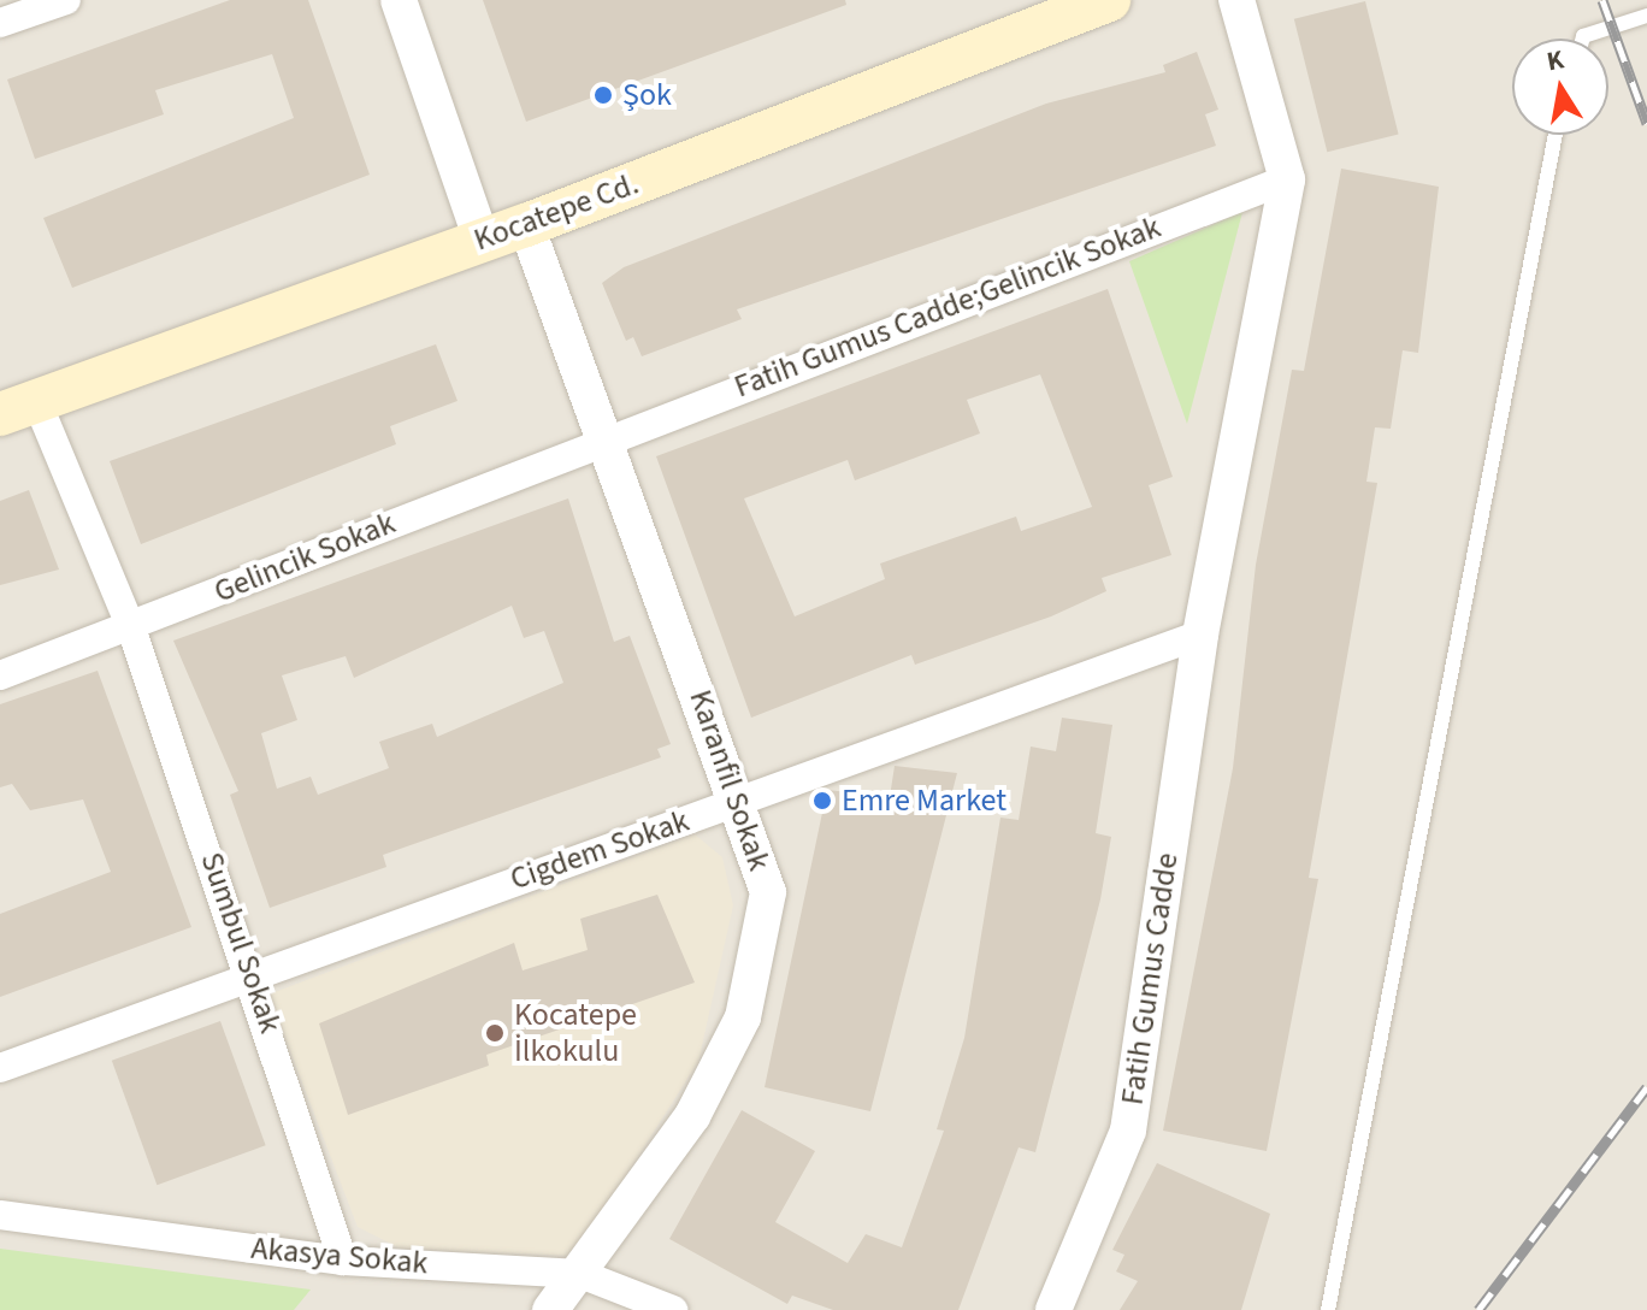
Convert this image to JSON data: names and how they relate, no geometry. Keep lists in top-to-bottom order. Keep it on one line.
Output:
{"streets":{"main road":["Kocatepe Cd."],"street":["Fatih Gumus Cadde;Gelincik Sokak","Gelincik Sokak","Karanfil Sokak","Cigdem Sokak","Sumbul Sokak","Fatih Gumus Cadde","Akasya Sokak"]},"crossings":[["Kocatepe Cd.","Karanfil Sokak"],["Kocatepe Cd.","Sumbul Sokak"],["Fatih Gumus Cadde;Gelincik Sokak","Gelincik Sokak"],["Fatih Gumus Cadde;Gelincik Sokak","Karanfil Sokak"],["Gelincik Sokak","Karanfil Sokak"],["Gelincik Sokak","Sumbul Sokak"],["Karanfil Sokak","Cigdem Sokak"],["Karanfil Sokak","Akasya Sokak"],["Cigdem Sokak","Sumbul Sokak"],["Cigdem Sokak","Fatih Gumus Cadde"],["Sumbul Sokak","Akasya Sokak"]],"places":["Şok","Emre Market","Kocatepe İlkokulu"],"north":"top"}
